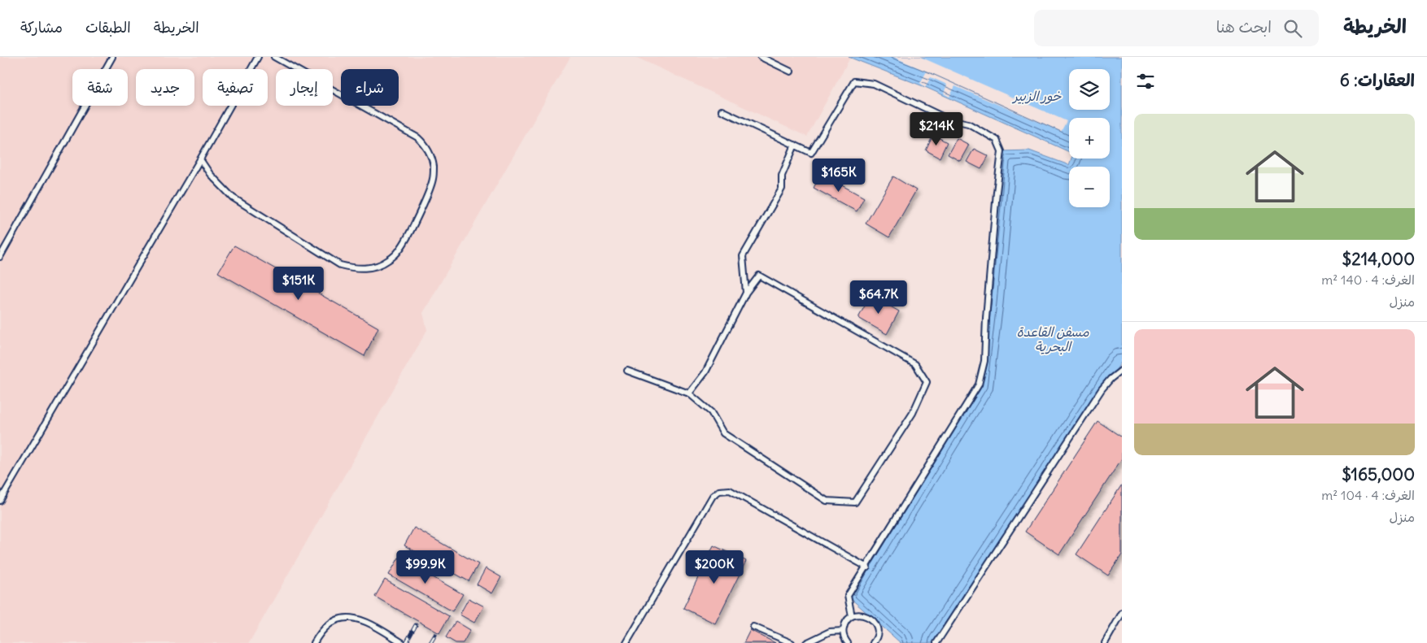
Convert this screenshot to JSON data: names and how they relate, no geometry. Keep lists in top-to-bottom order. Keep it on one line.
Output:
{"water":["خور الزبير","مسفن القاعدة البحرية"],"page":{"header":"الخريطة","search":"ابحث هنا","nav":["الخريطة","الطبقات","مشاركة"],"heading":"العقارات: 6","map_buttons":["+","−"],"chip":["شراء","إيجار","تصفية","جديد","شقة"],"list":[{"name":"$214,000","note":"الغرف: 4 · 140 m² · منزل"},{"name":"$165,000","note":"الغرف: 4 · 104 m² · منزل"}],"price":["$214K","$165K","$151K","$64.7K","$99.9K","$200K"]}}
